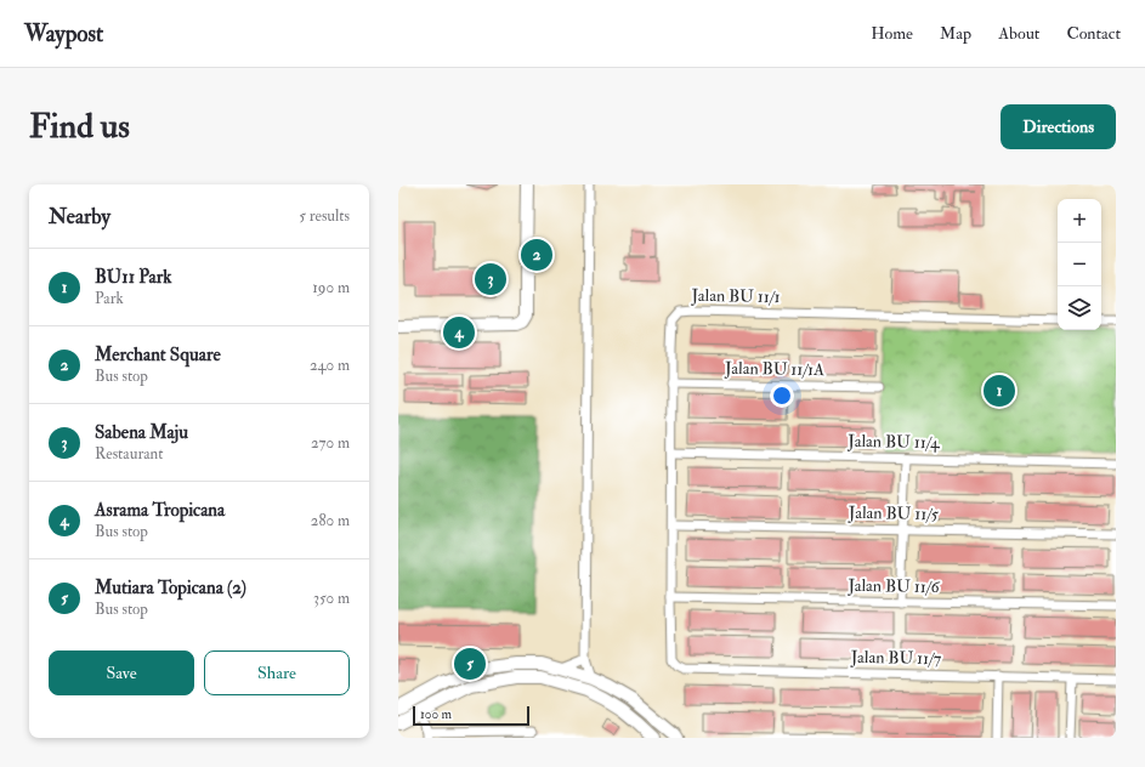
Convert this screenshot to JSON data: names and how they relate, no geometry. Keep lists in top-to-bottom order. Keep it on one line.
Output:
{"streets":{"street":["Jalan BU 11/1","Jalan BU 11/1A","Jalan BU 11/4","Jalan BU 11/5","Jalan BU 11/6","Jalan BU 11/7"]},"crossings":[["Jalan BU 11/1","Jalan BU 11/1A"],["Jalan BU 11/1","Jalan BU 11/4"],["Jalan BU 11/1","Jalan BU 11/5"],["Jalan BU 11/1","Jalan BU 11/6"],["Jalan BU 11/1","Jalan BU 11/7"]],"scale_bar":"100 m","page":{"header":"Waypost","nav":["Home","Map","About","Contact"],"buttons":["Directions",["Save","Share"]],"title":"Find us","heading":["Nearby","5 results"],"map_buttons":["+","−"],"pins":["2","3","4","1","5"],"list":[{"mark":"1","name":"BU11 Park","note":"Park","value":"190 m"},{"mark":"2","name":"Merchant Square","note":"Bus stop","value":"240 m"},{"mark":"3","name":"Sabena Maju","note":"Restaurant","value":"270 m"},{"mark":"4","name":"Asrama Tropicana","note":"Bus stop","value":"280 m"},{"mark":"5","name":"Mutiara Topicana (2)","note":"Bus stop","value":"350 m"}],"scale":"100 m"}}
